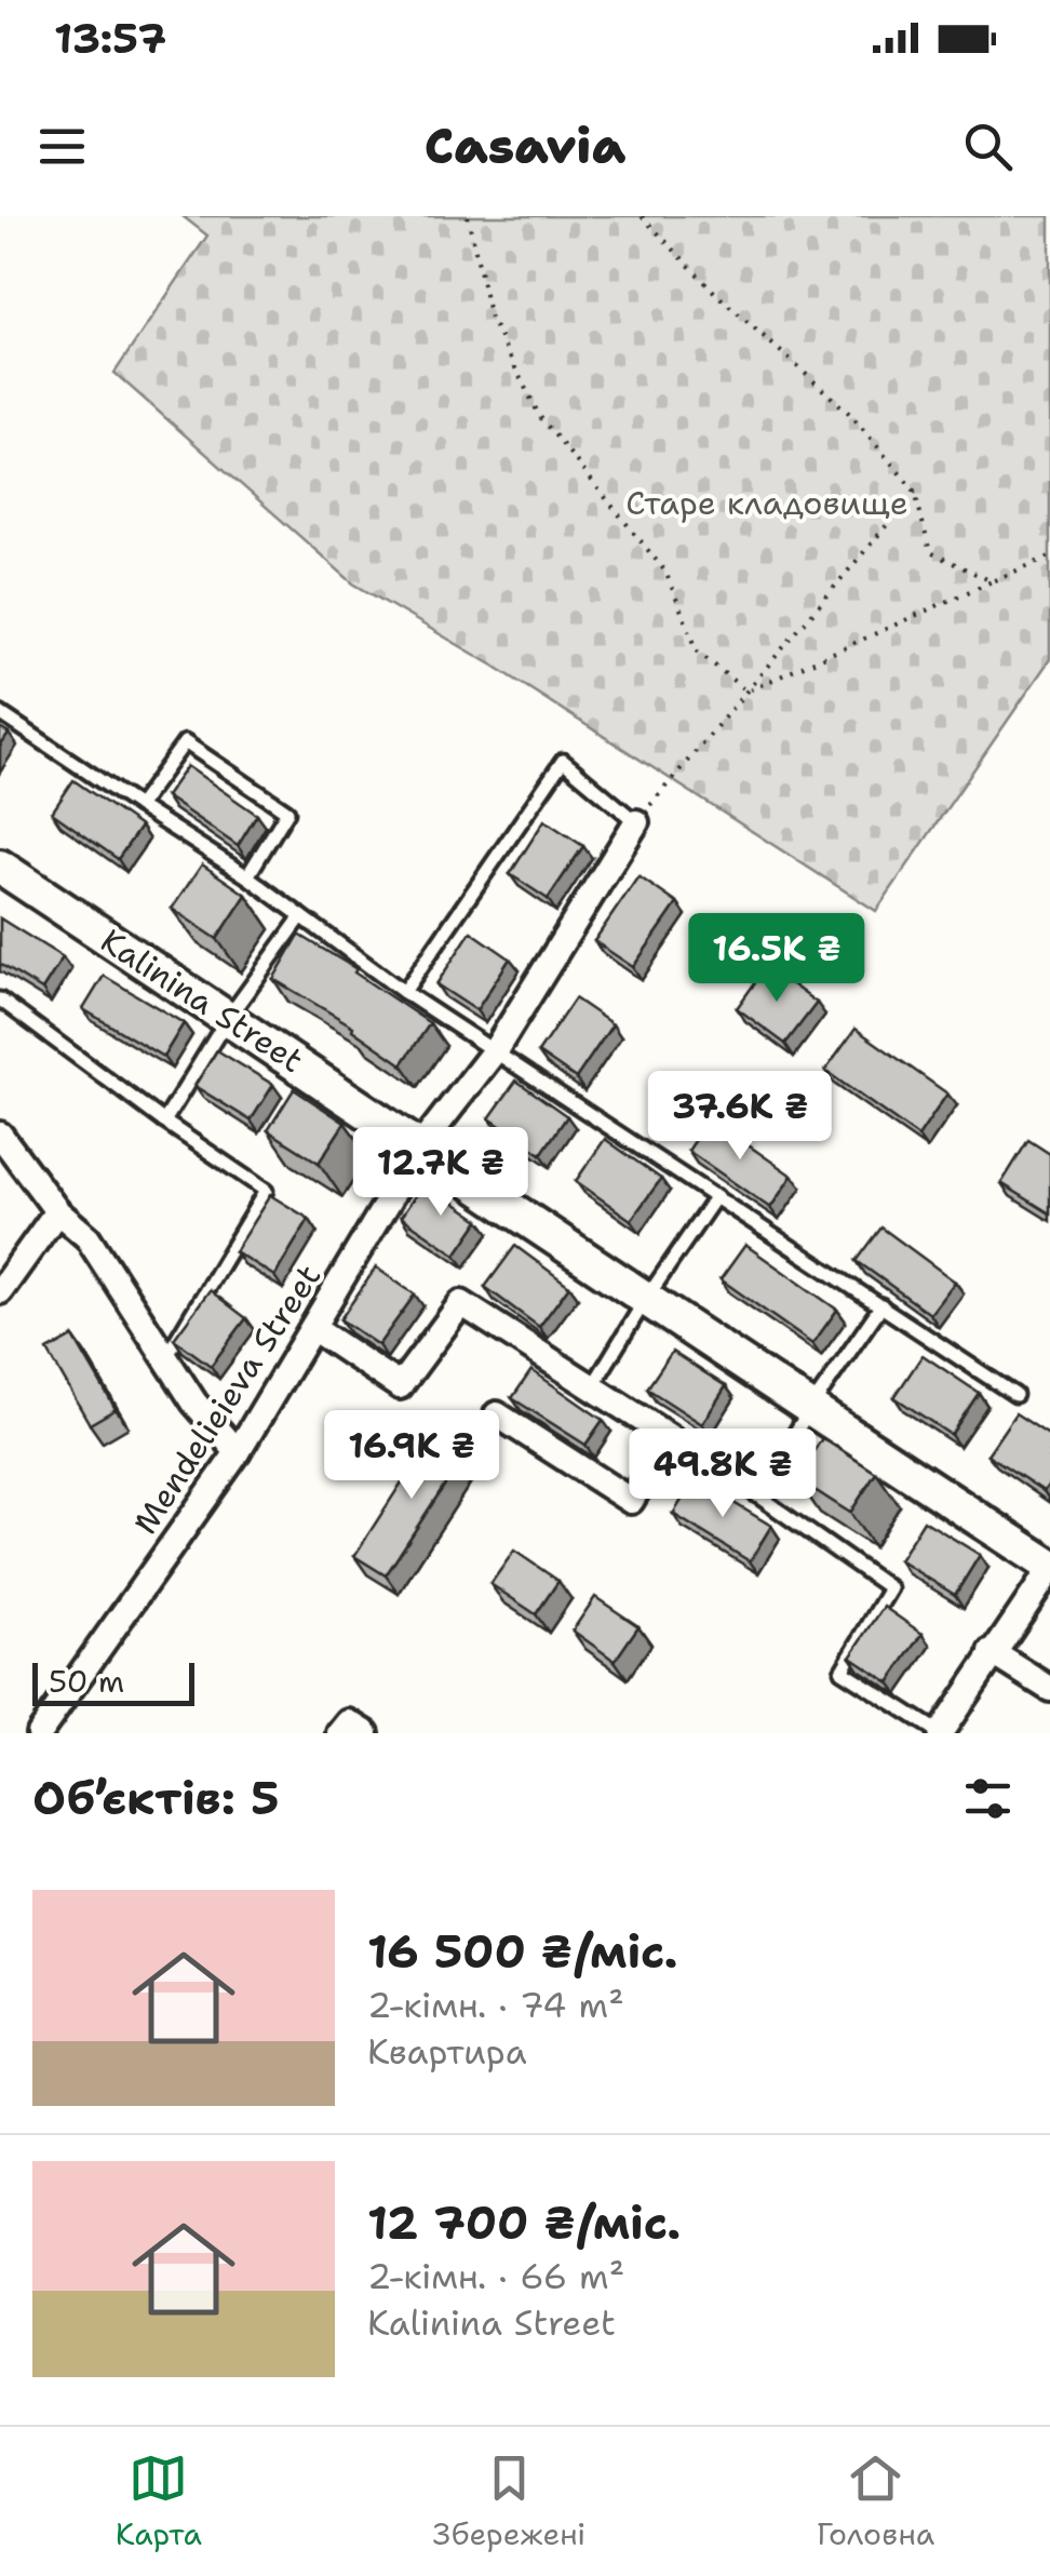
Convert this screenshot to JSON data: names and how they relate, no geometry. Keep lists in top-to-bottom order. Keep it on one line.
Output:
{"streets":{"street":["Kalinina Street","Mendelieieva Street"]},"crossings":[["Kalinina Street","Mendelieieva Street"]],"parks":["Старе кладовище"],"scale_bar":"50 m","page":{"status":"13:57","header":"Casavia","price":["16.5K ₴","37.6K ₴","12.7K ₴","16.9K ₴","49.8K ₴"],"scale":"50 m","heading":"Об’єктів: 5","list":[{"name":"16 500 ₴/міс.","note":"2-кімн. · 74 m² · Квартира"},{"name":"12 700 ₴/міс.","note":"2-кімн. · 66 m² · Kalinina Street"}],"tabs":["Карта","Збережені","Головна"]}}
